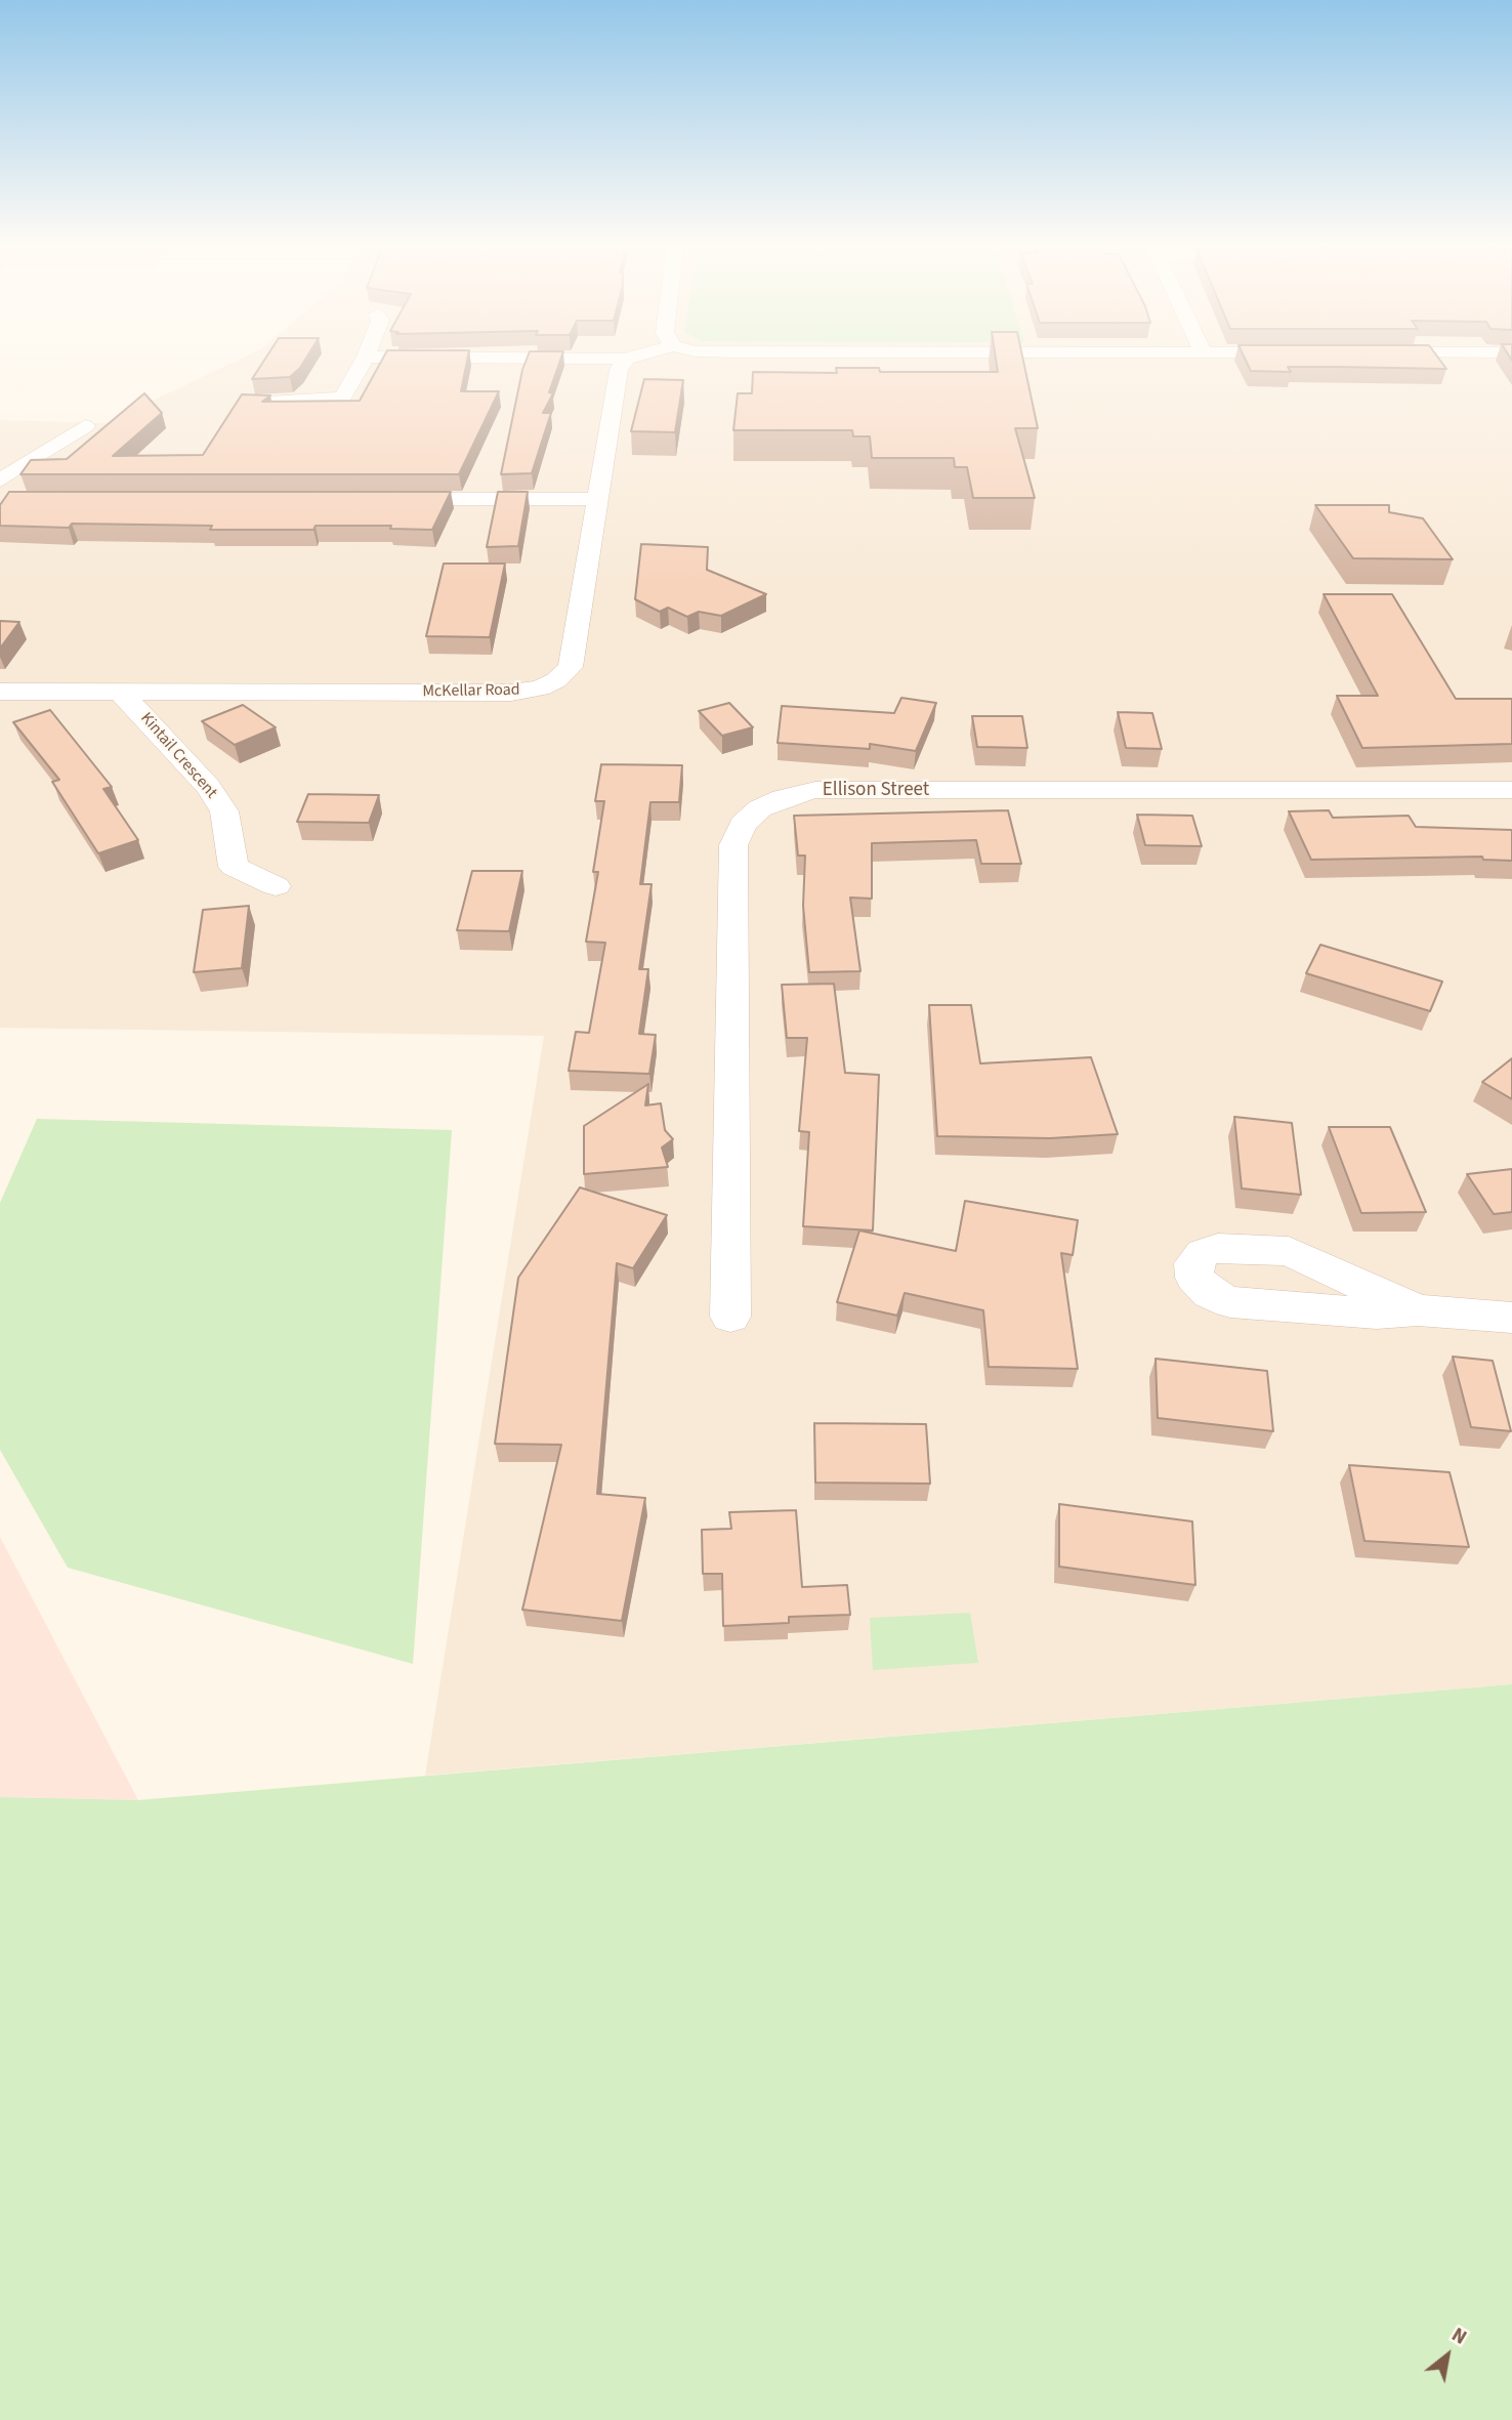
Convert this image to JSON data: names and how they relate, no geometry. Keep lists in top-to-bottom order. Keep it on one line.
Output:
{"streets":{"street":["McKellar Road","Kintail Crescent","Ellison Street"]},"crossings":[["McKellar Road","Kintail Crescent"]],"north":"top right"}
